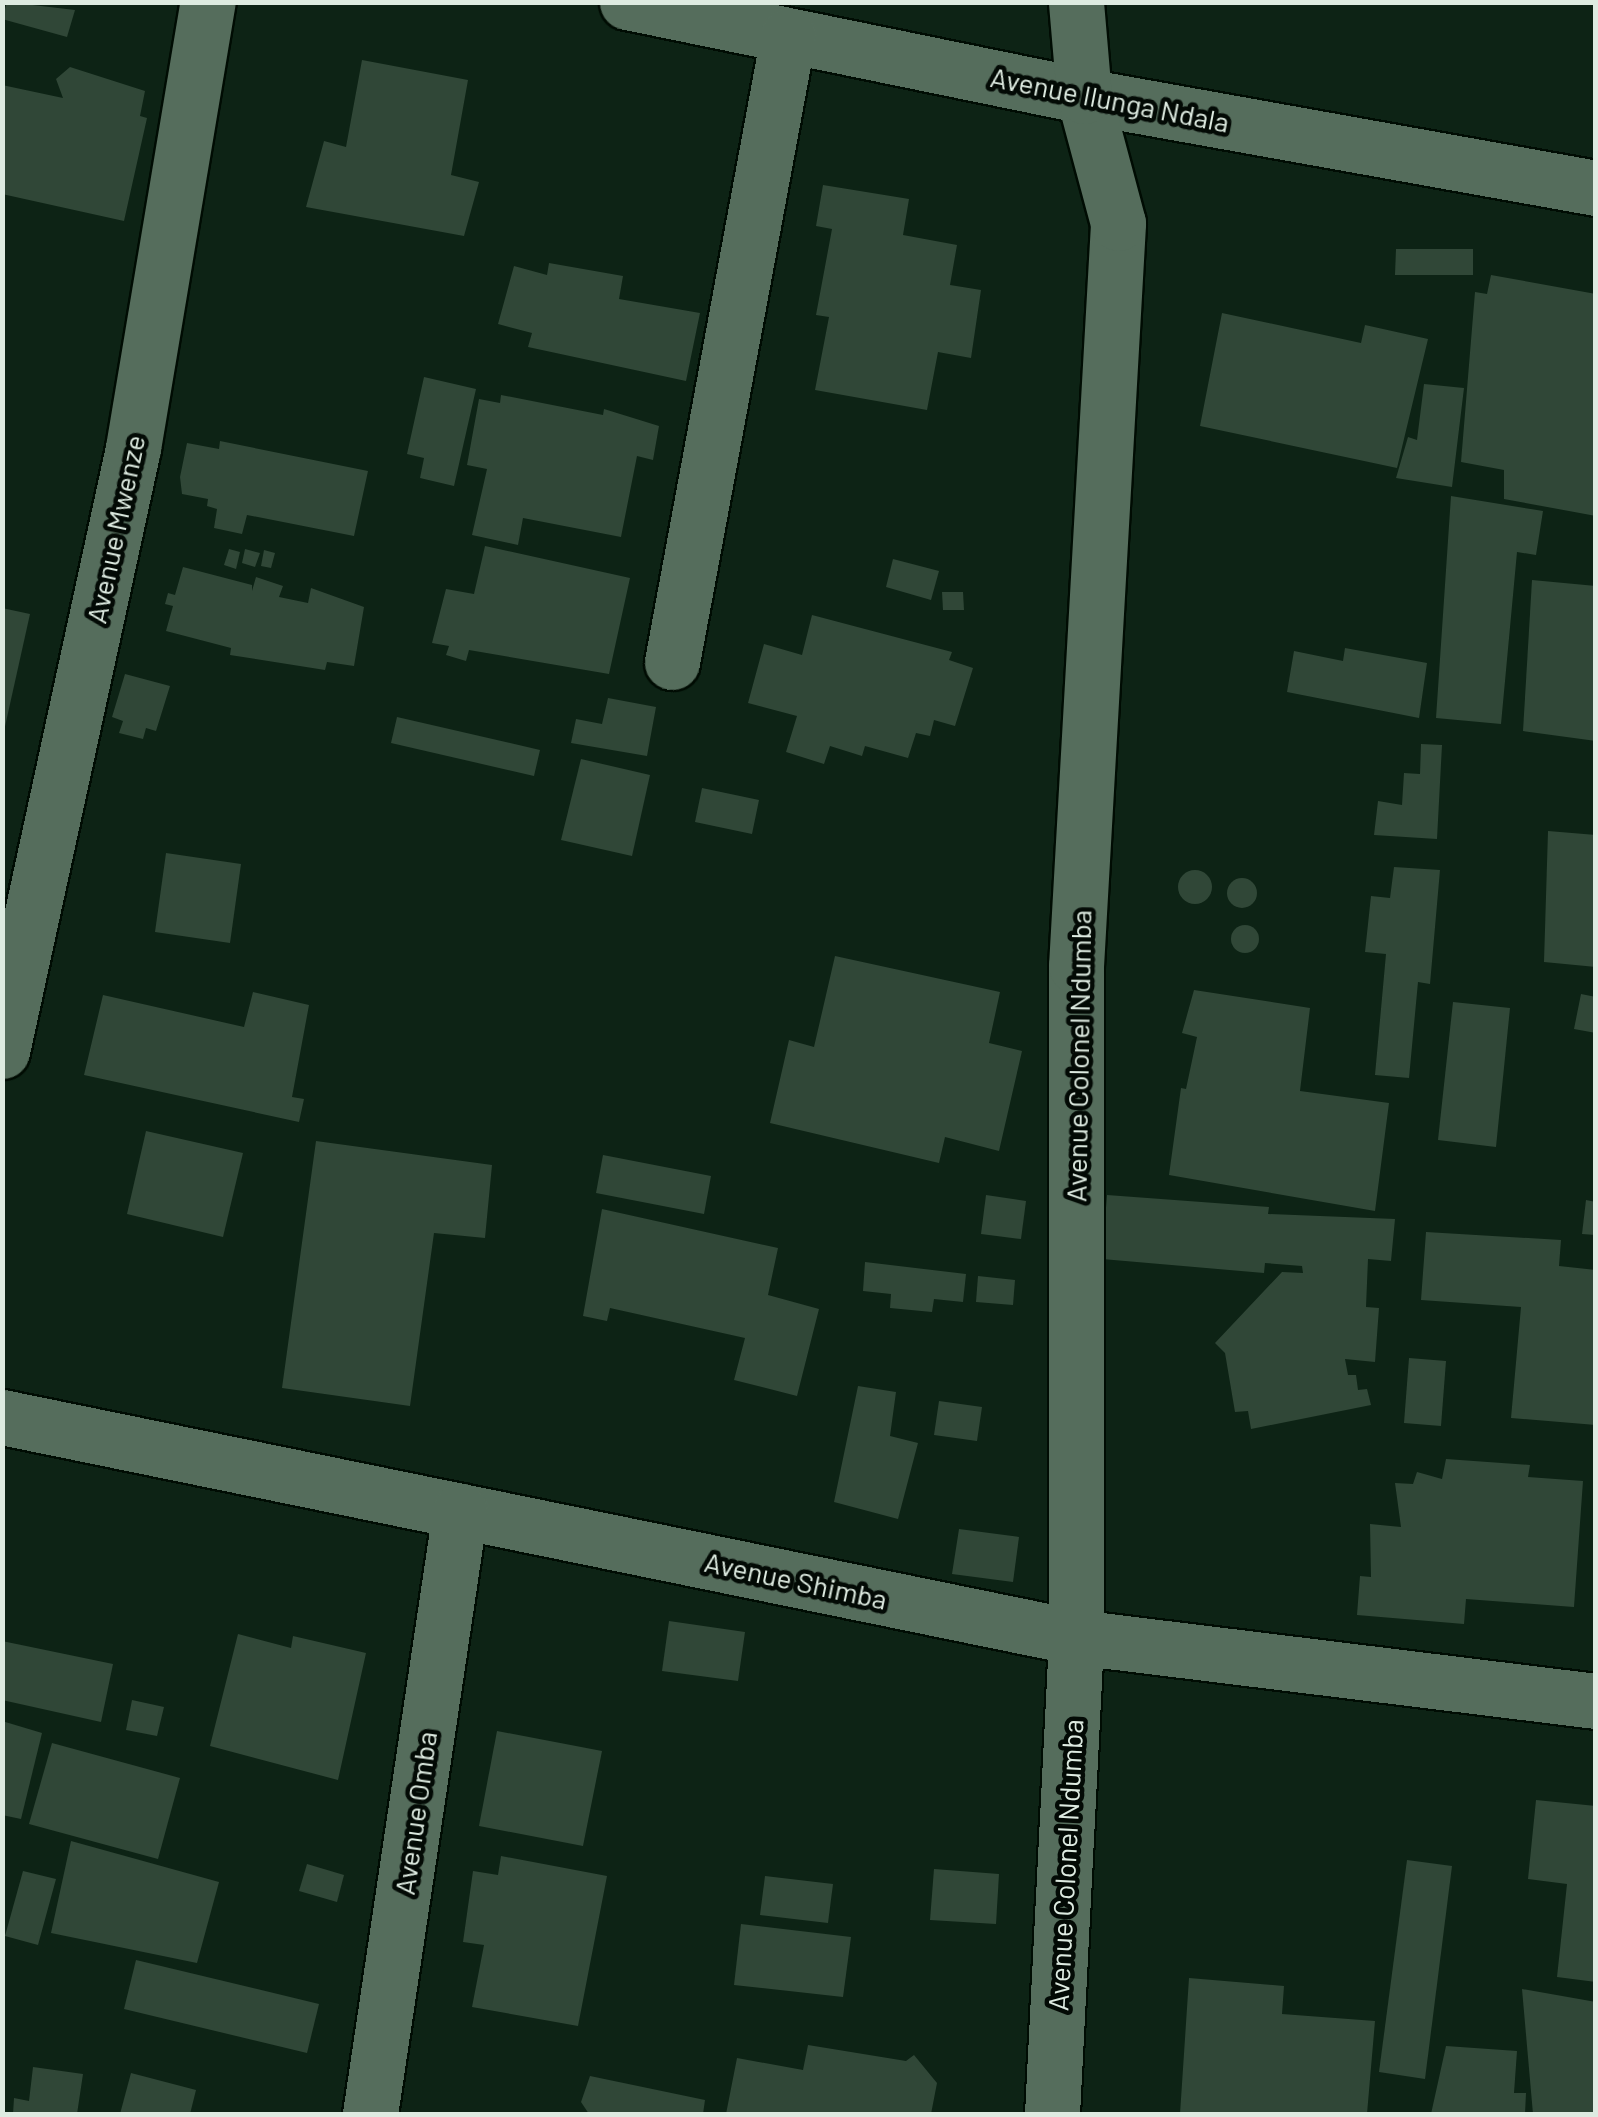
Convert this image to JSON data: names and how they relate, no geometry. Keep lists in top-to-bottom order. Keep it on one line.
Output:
{"streets":{"street":["Avenue Ilunga Ndala","Avenue Mwenze","Avenue Colonel Ndumba","Avenue Shimba","Avenue Omba"]},"crossings":[["Avenue Ilunga Ndala","Avenue Colonel Ndumba"],["Avenue Colonel Ndumba","Avenue Shimba"],["Avenue Shimba","Avenue Omba"]]}
